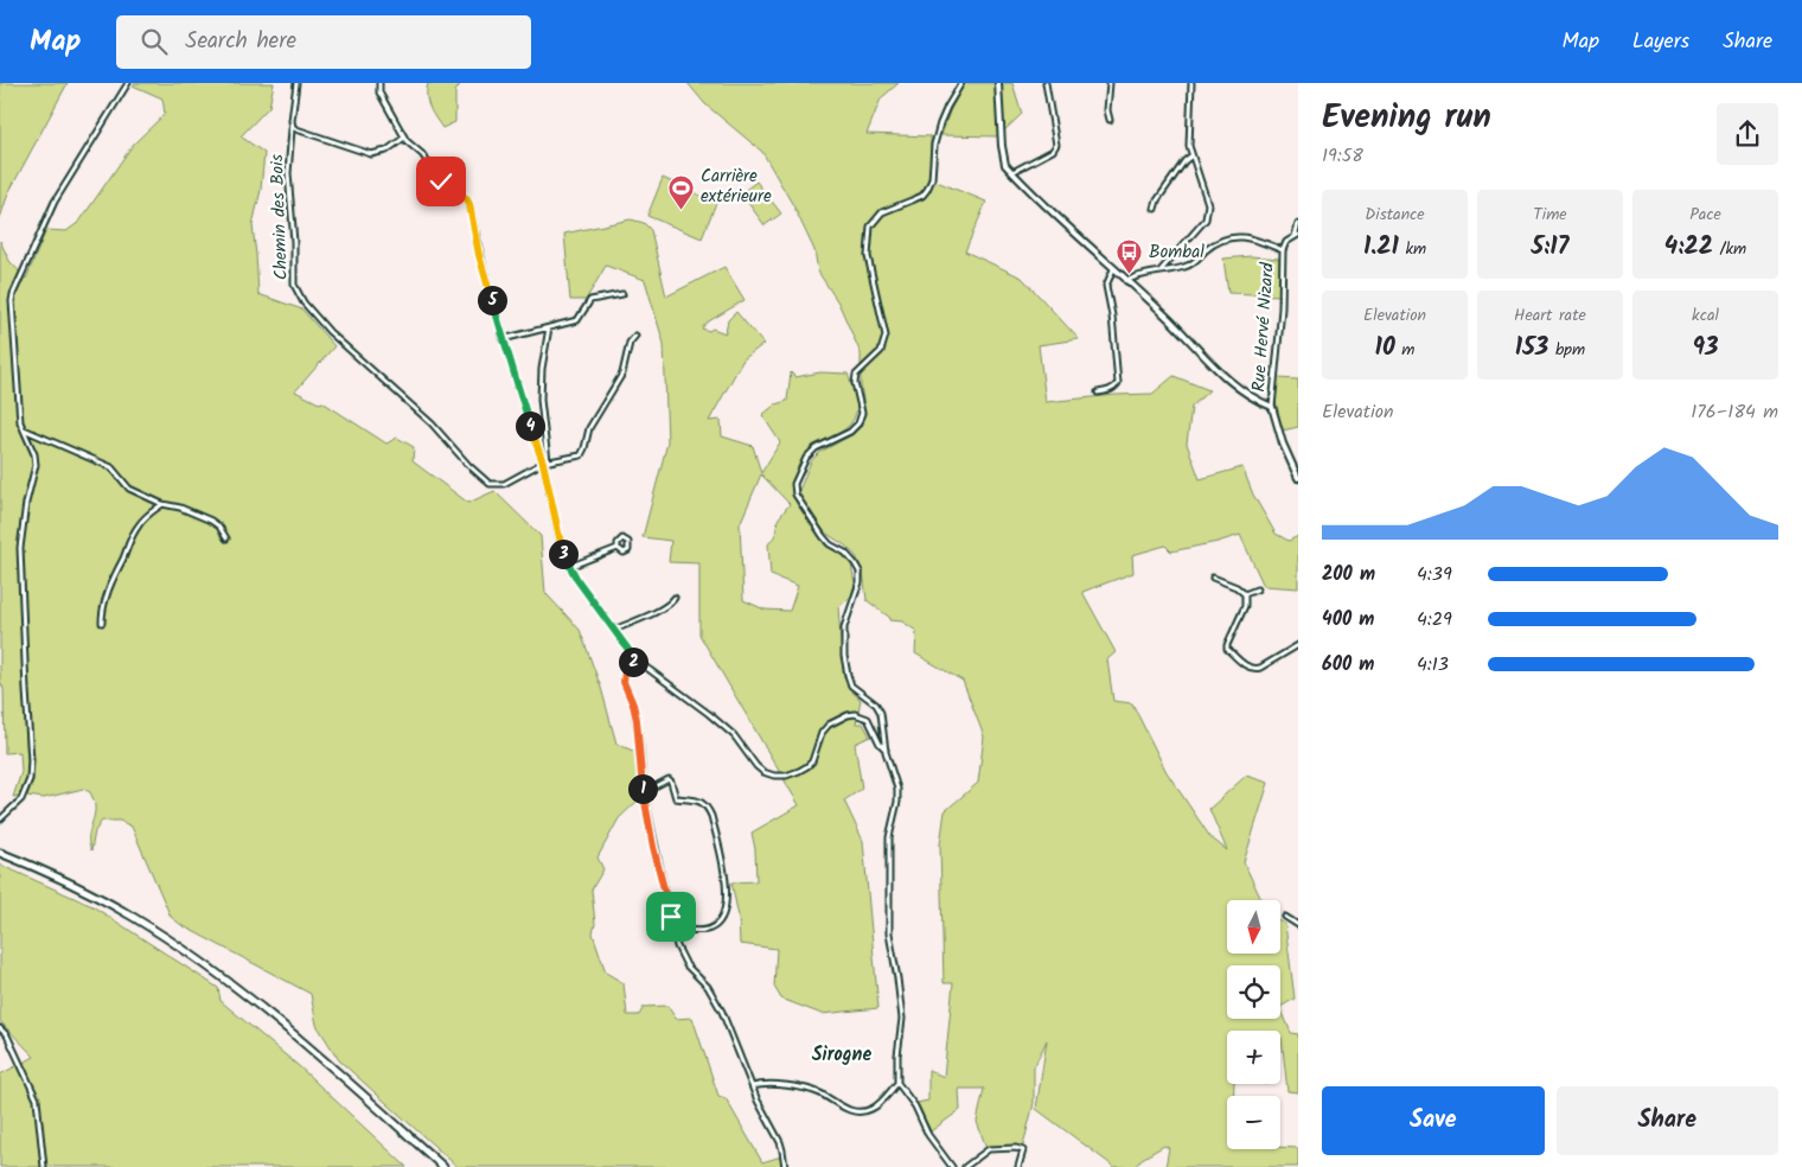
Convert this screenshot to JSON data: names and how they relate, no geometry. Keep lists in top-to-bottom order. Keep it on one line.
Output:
{"streets":{"street":["Chemin des Bois","Rue Hervé Nizard"]},"districts":["Sirogne"],"places":{"sports":["Carrière extérieure"],"bus stop":["Bombal"]},"north":"bottom","page":{"header":"Map","search":"Search here","nav":["Map","Layers","Share"],"heading":["Evening run","19:58"],"stats":[["Distance","1.21 km"],["Time","5:17"],["Pace","4:22 /km"],["Elevation","10 m"],["Heart rate","153 bpm"],["kcal","93"]],"pins":["5","4","3","2","1"],"chart":["Elevation","176–184 m"],"list":[{"name":"200 m","note":"4:39"},{"name":"400 m","note":"4:29"},{"name":"600 m","note":"4:13"}],"map_buttons":["+","−"],"buttons":["Save","Share"]}}
